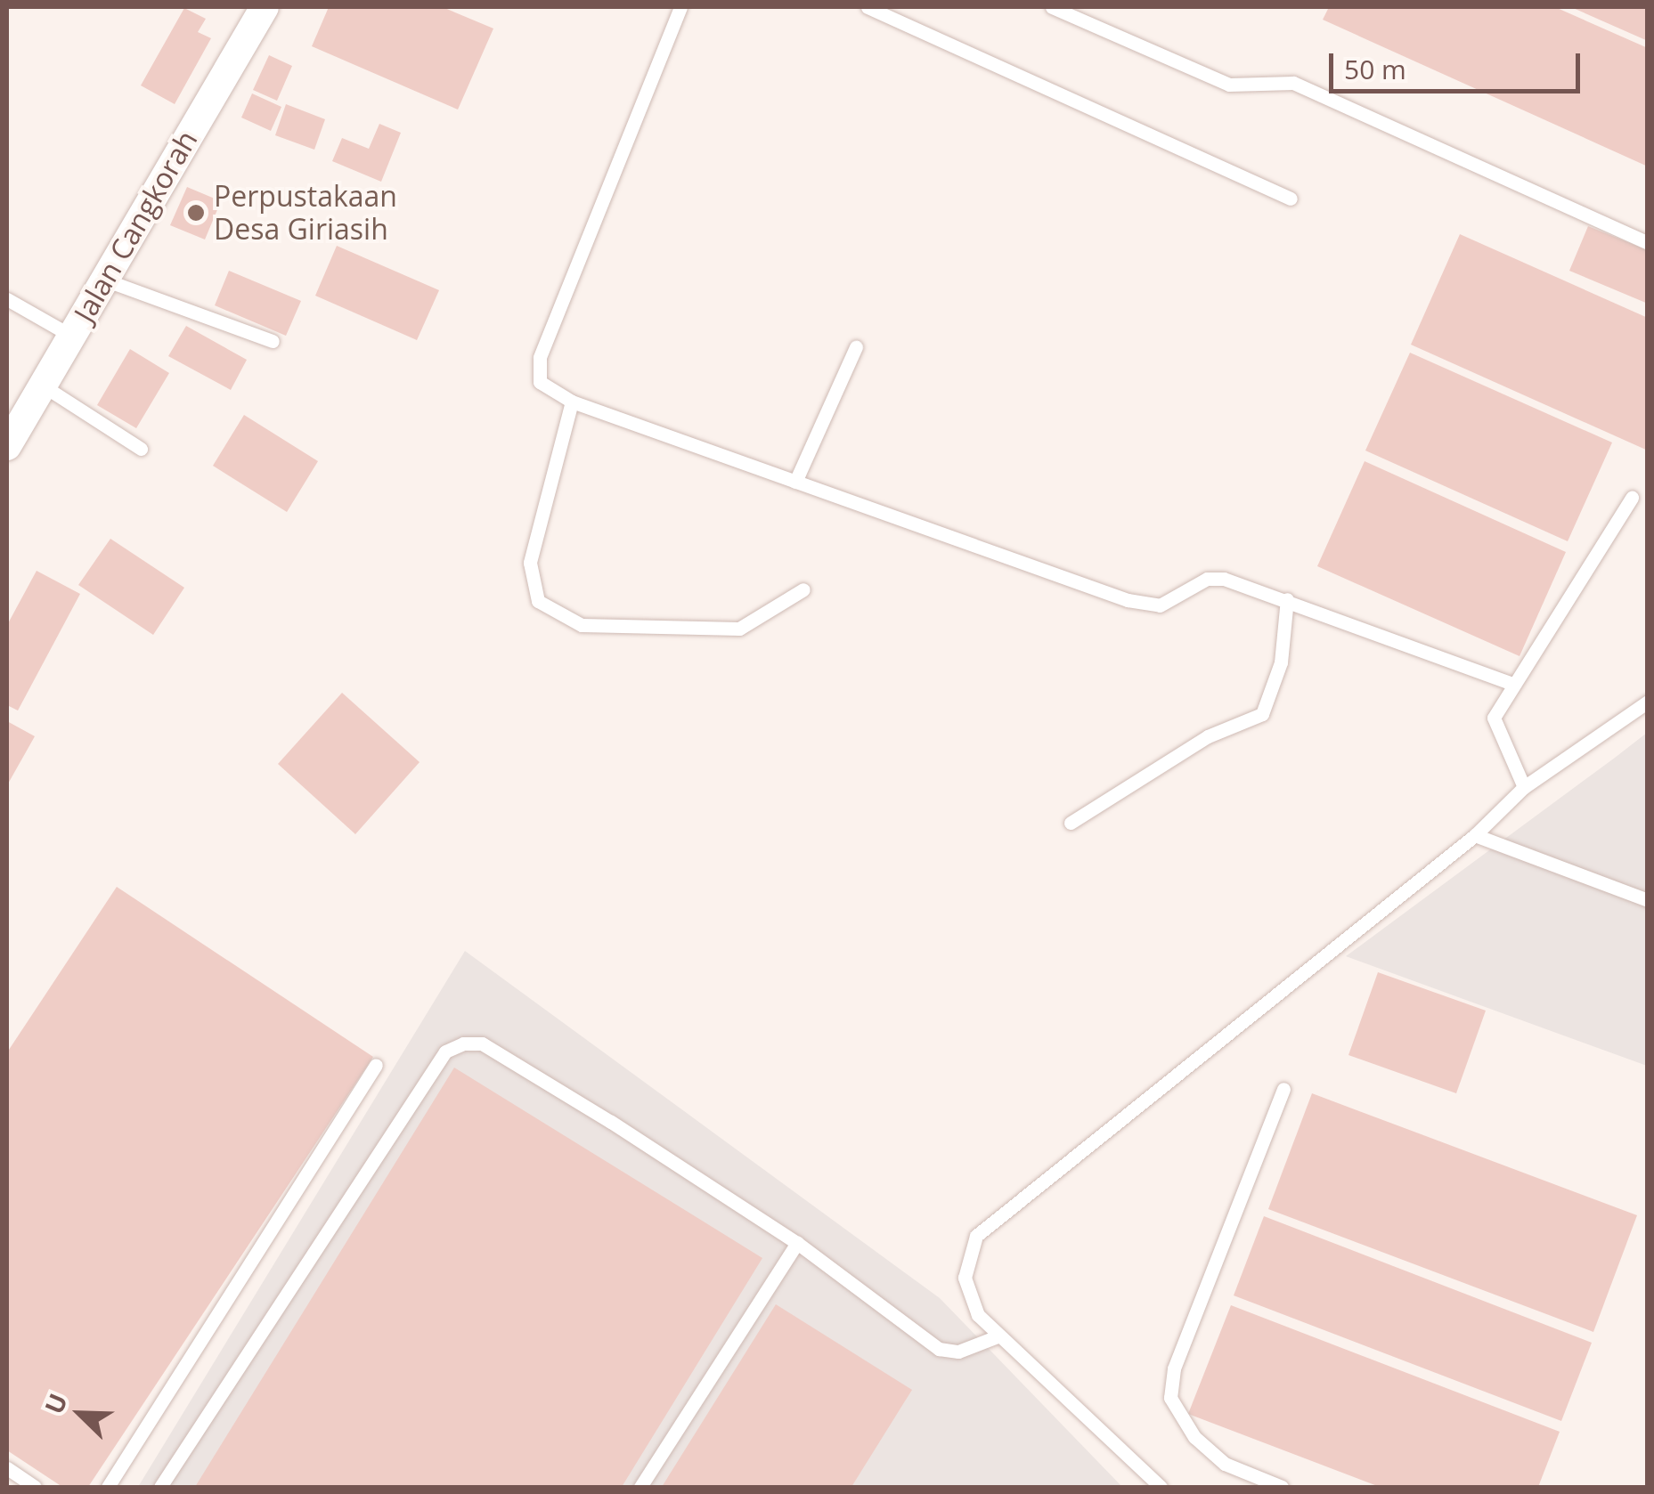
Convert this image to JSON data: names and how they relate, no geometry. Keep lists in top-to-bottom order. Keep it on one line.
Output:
{"streets":{"street":["Jalan Cangkorah"]},"places":["Perpustakaan Desa Giriasih"],"scale_bar":"50 m","north":"top left"}
